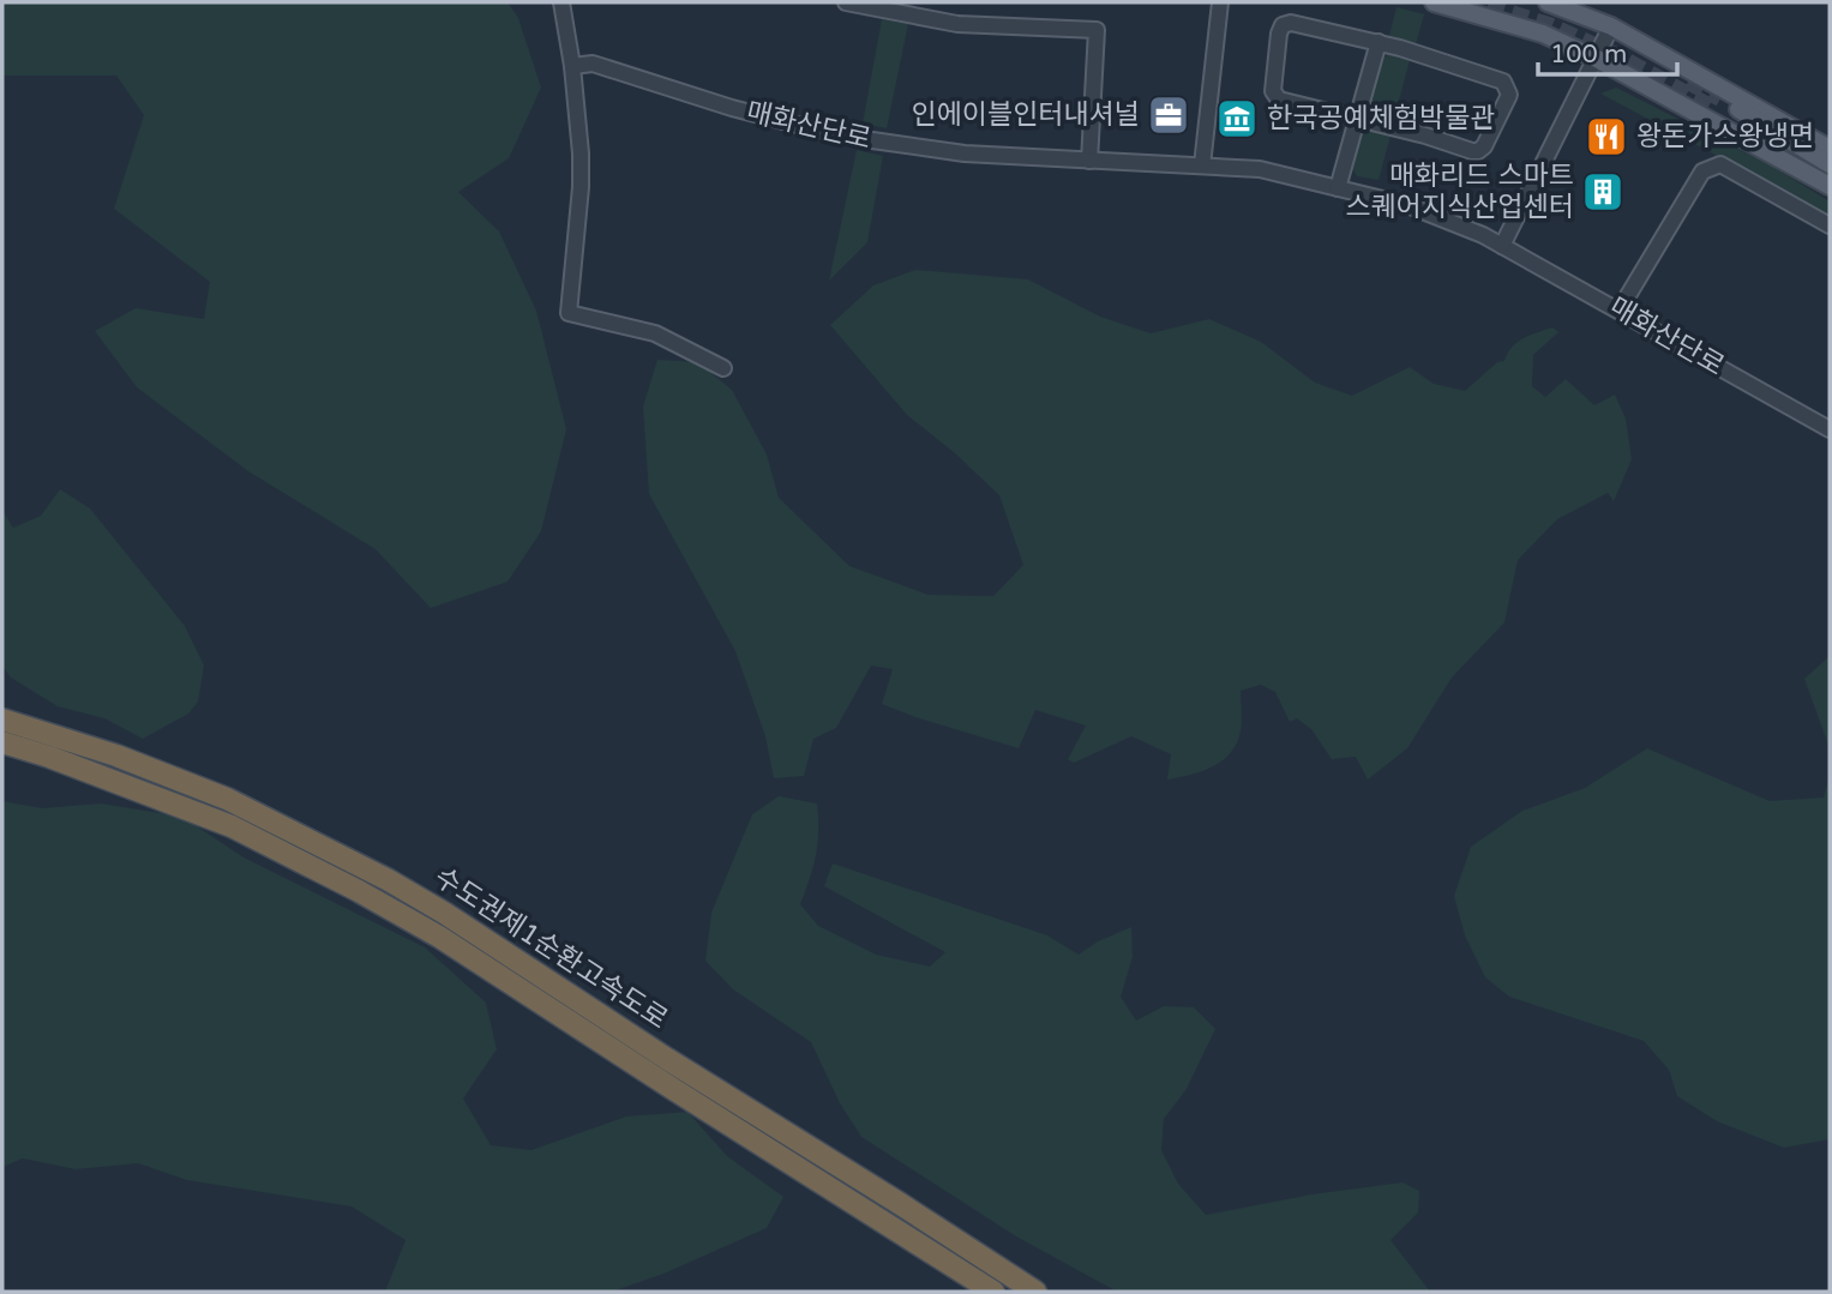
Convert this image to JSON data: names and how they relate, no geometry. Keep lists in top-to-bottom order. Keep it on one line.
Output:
{"streets":{"highway":["수도권제1순환고속도로"],"street":["매화산단로"]},"places":{"office":["인에이블인터내셔널"],"museum":["한국공예체험박물관"],"restaurant":["왕돈가스왕냉면"],"building":["매화리드 스마트 스퀘어지식산업센터"]},"scale_bar":"100 m"}
